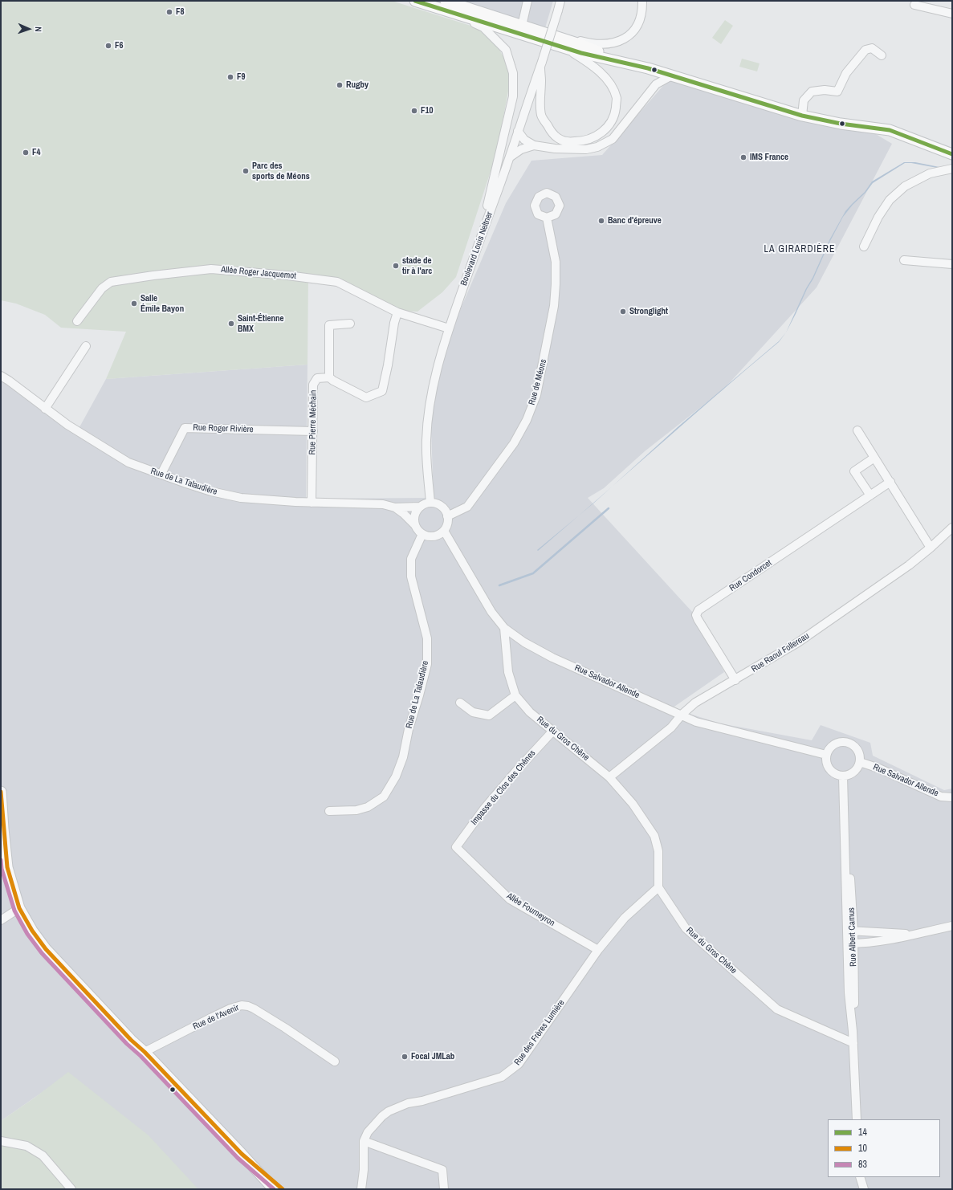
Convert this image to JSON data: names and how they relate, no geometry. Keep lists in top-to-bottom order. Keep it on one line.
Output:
{"streets":{"street":["Boulevard Louis Neltner","Allée Roger Jacquemot","Rue de Méons","Rue Pierre Méchain","Rue Roger Rivière","Rue de La Talaudière","Rue Condorcet","Rue Raoul Follereau","Rue Salvador Allende","Rue du Gros Chêne","Impasse du Clos des Chênes","Allée Fourneyron","Rue Albert Camus","Rue de l'Avenir","Rue des Frères Lumière"]},"crossings":[["Boulevard Louis Neltner","Allée Roger Jacquemot"],["Boulevard Louis Neltner","Rue de Méons"],["Boulevard Louis Neltner","Rue de La Talaudière"],["Boulevard Louis Neltner","Rue Salvador Allende"],["Rue de Méons","Rue de La Talaudière"],["Rue de Méons","Rue Salvador Allende"],["Rue Pierre Méchain","Rue Roger Rivière"],["Rue Pierre Méchain","Rue de La Talaudière"],["Rue Roger Rivière","Rue de La Talaudière"],["Rue de La Talaudière","Rue Salvador Allende"],["Rue Condorcet","Rue Raoul Follereau"],["Rue Raoul Follereau","Rue Salvador Allende"],["Rue Raoul Follereau","Rue du Gros Chêne"],["Rue Salvador Allende","Rue du Gros Chêne"],["Rue Salvador Allende","Rue Albert Camus"],["Rue du Gros Chêne","Impasse du Clos des Chênes"],["Rue du Gros Chêne","Rue Albert Camus"],["Rue du Gros Chêne","Rue des Frères Lumière"],["Impasse du Clos des Chênes","Allée Fourneyron"],["Allée Fourneyron","Rue des Frères Lumière"]],"districts":["LA GIRARDIÈRE"],"places":["F8","F6","F9","Rugby","F10","F4","IMS France","Parc des sports de Méons","Banc d'épreuve","stade de tir à l'arc","Salle Émile Bayon","Stronglight","Saint-Étienne BMX","Focal JMLab"],"lines":["transit line 14","transit line 10","transit line 83"],"legend":["14","10","83"],"north":"right"}
